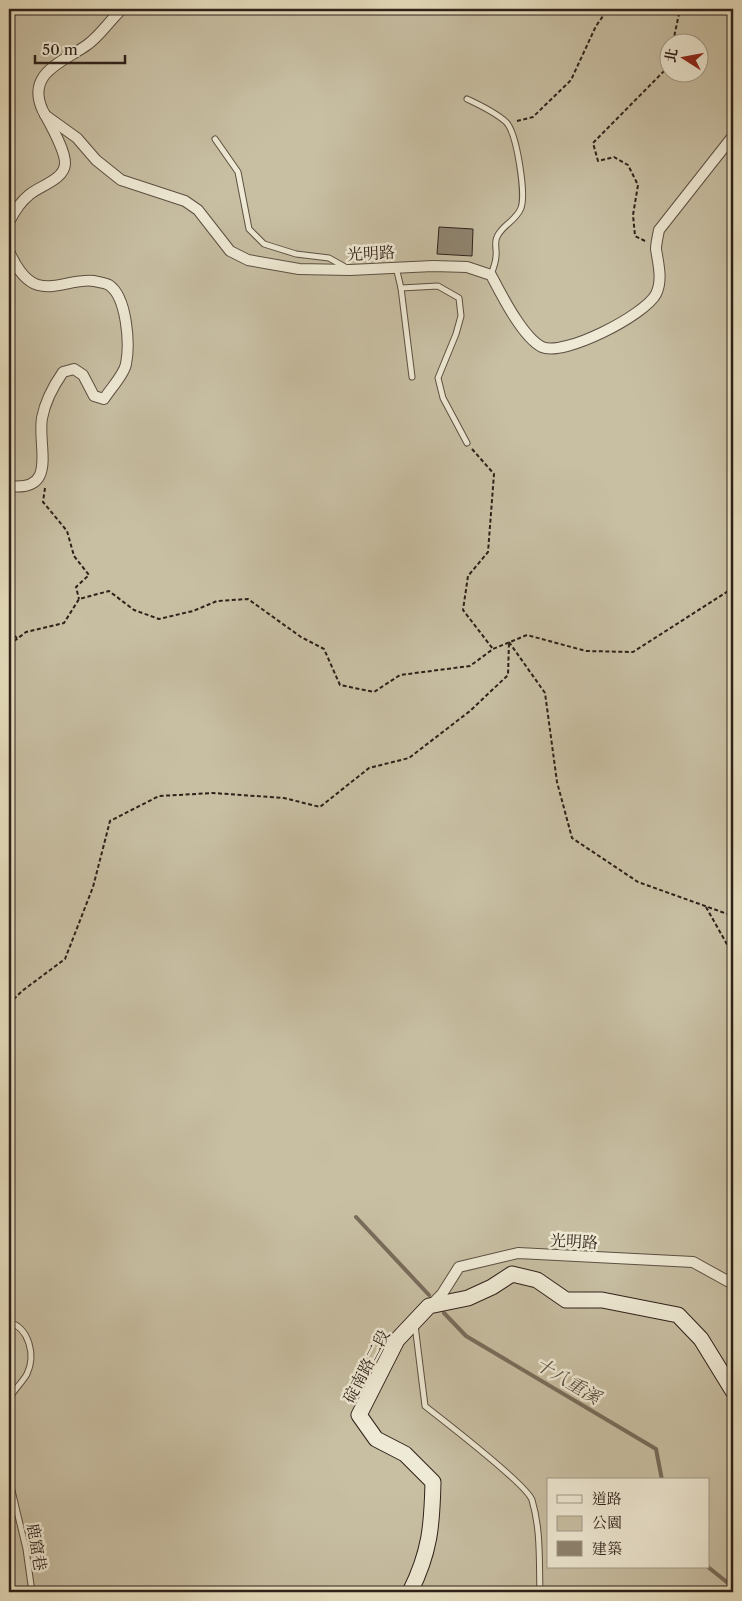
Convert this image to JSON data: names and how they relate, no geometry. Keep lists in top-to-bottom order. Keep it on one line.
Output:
{"streets":{"street":["光明路","碇南路二段"],"lane":["鹿窟巷"]},"crossings":[["光明路","碇南路二段"]],"water":["十八重溪"],"legend":["道路","公園","建築"],"scale_bar":"50 m","north":"left"}
